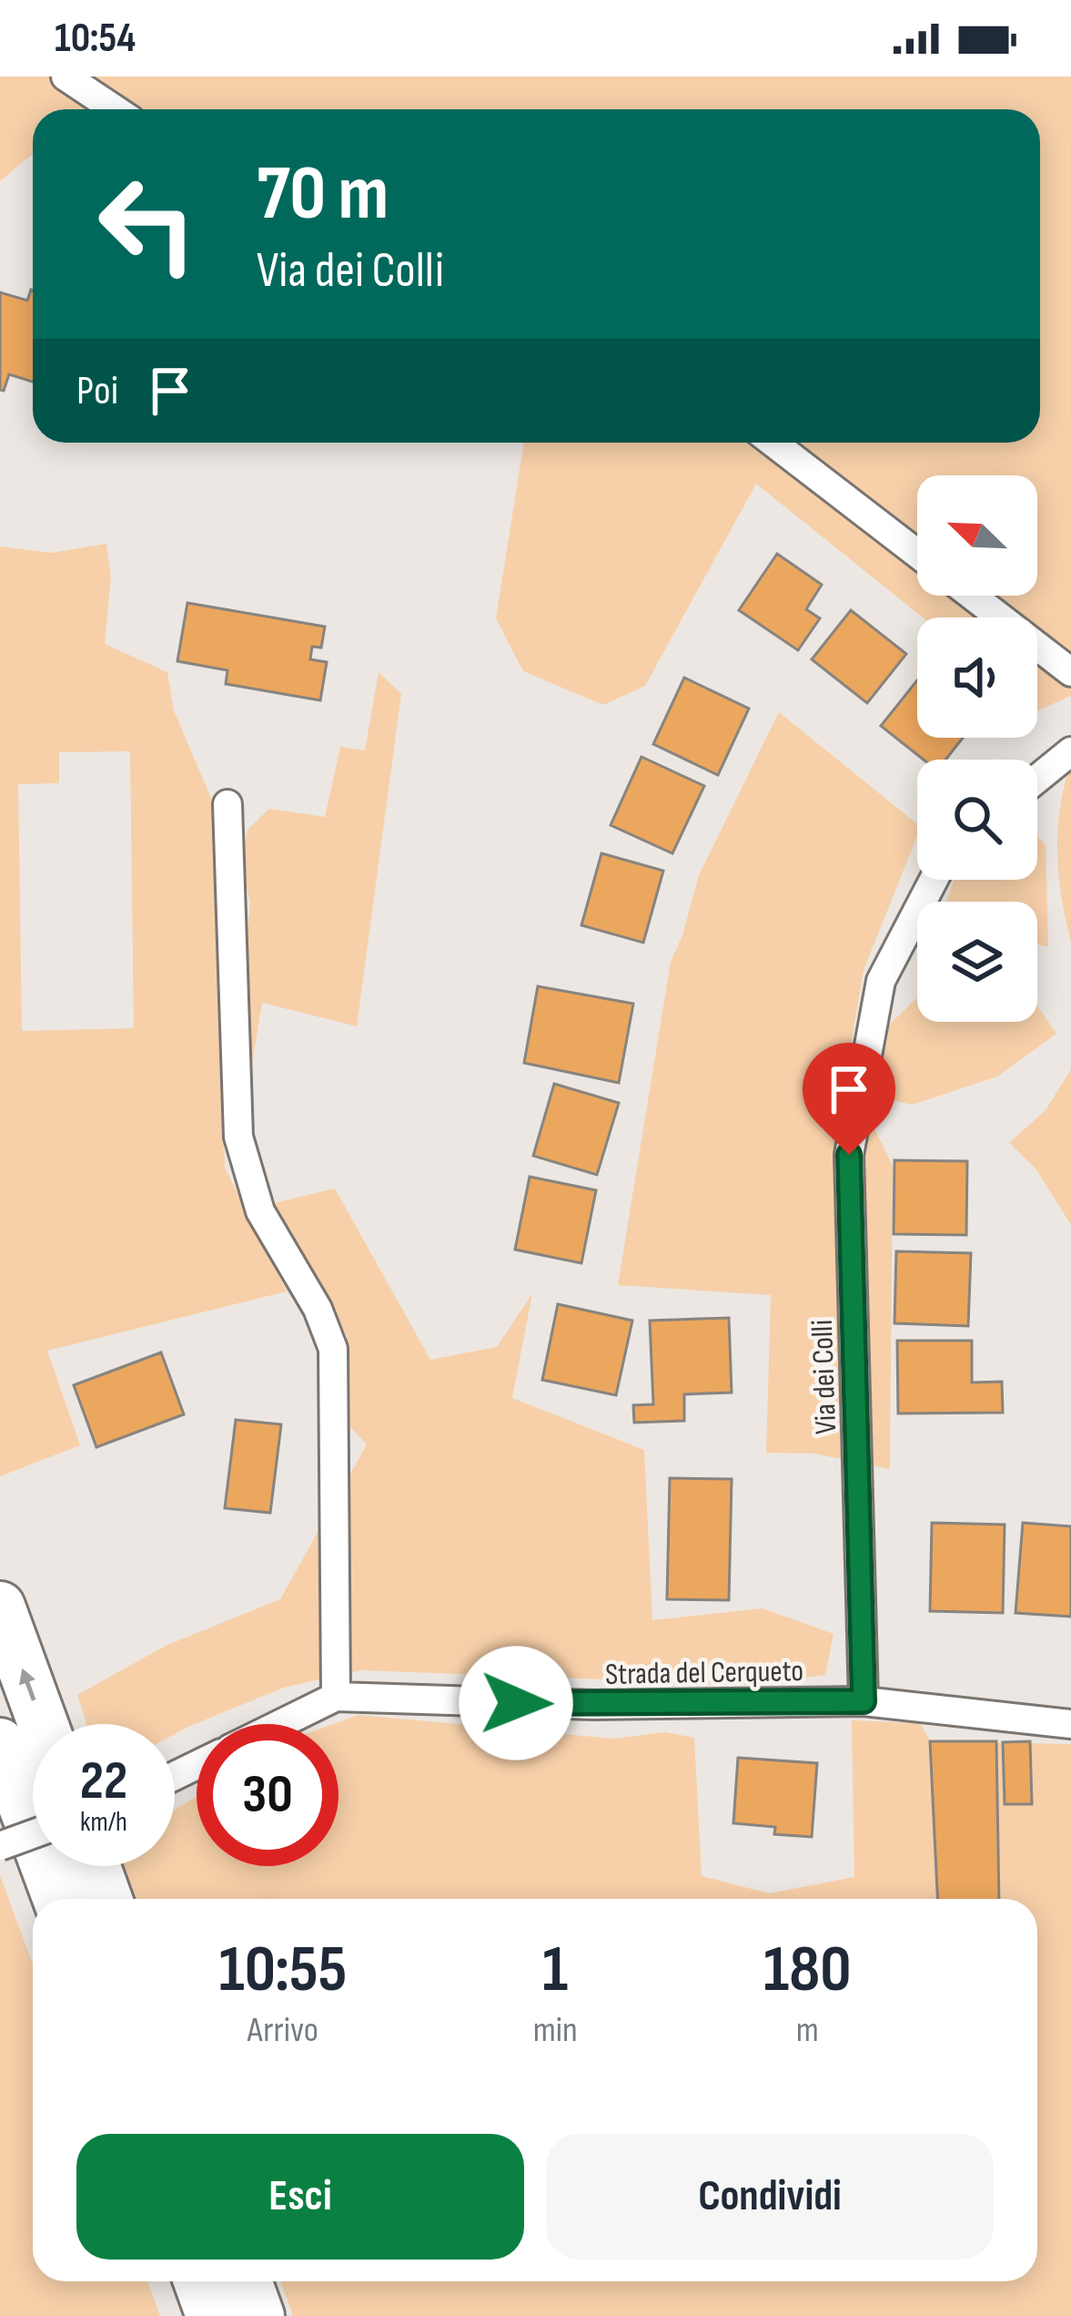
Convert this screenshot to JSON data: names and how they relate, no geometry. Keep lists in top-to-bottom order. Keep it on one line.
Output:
{"streets":{"street":["Via dei Colli","Strada del Cerqueto"]},"crossings":[["Via dei Colli","Strada del Cerqueto"]],"north":"top left","page":{"status":"10:54","turn":["70 m","Via dei Colli"],"then":"Poi","speed":"22 km/h","limit":"30","eta":["10:55","Arrivo","1","min","180","m"],"buttons":["Esci","Condividi"]}}
